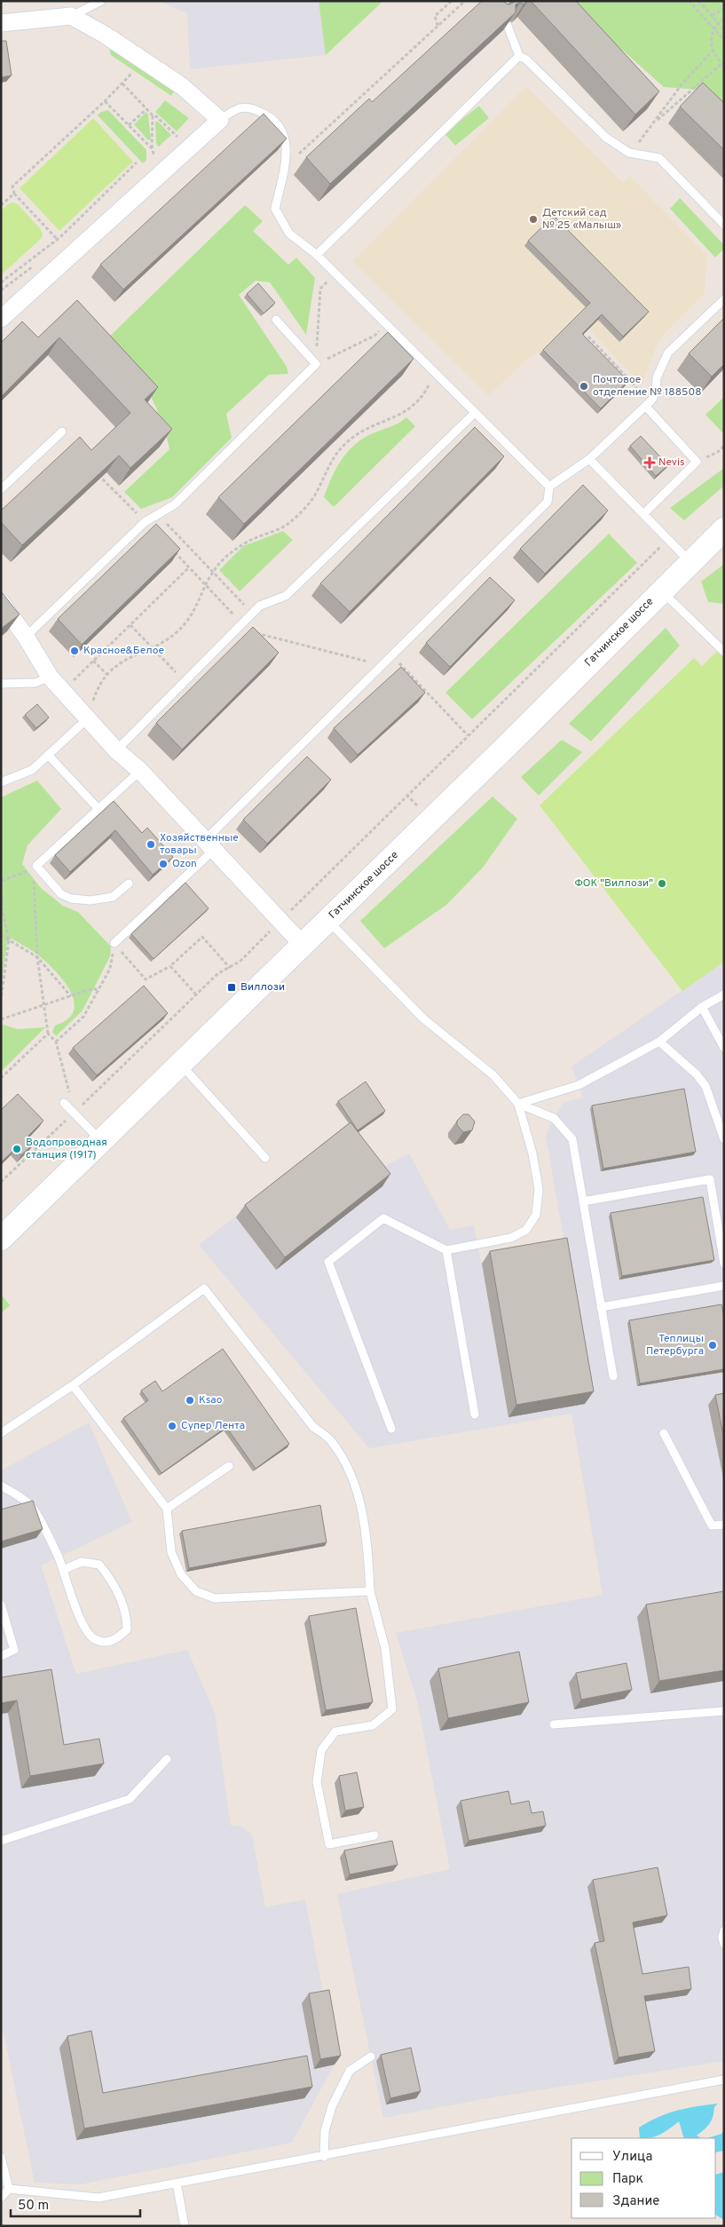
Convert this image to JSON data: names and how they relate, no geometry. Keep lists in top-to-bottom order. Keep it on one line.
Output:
{"streets":{"main road":["Гатчинское шоссе"]},"places":{"other":["Детский сад № 25 «Малыш»","Почтовое отделение № 188508","Красное&Белое","Хозяйственные товары","Ozon","ФОК \"Виллози\"","Водопроводная станция (1917)","Теплицы Петербурга","Ksao","Супер Лента"],"health":["Nevis"],"transit":["Виллози"]},"legend":["Улица","Парк","Здание"],"scale_bar":"50 m"}
